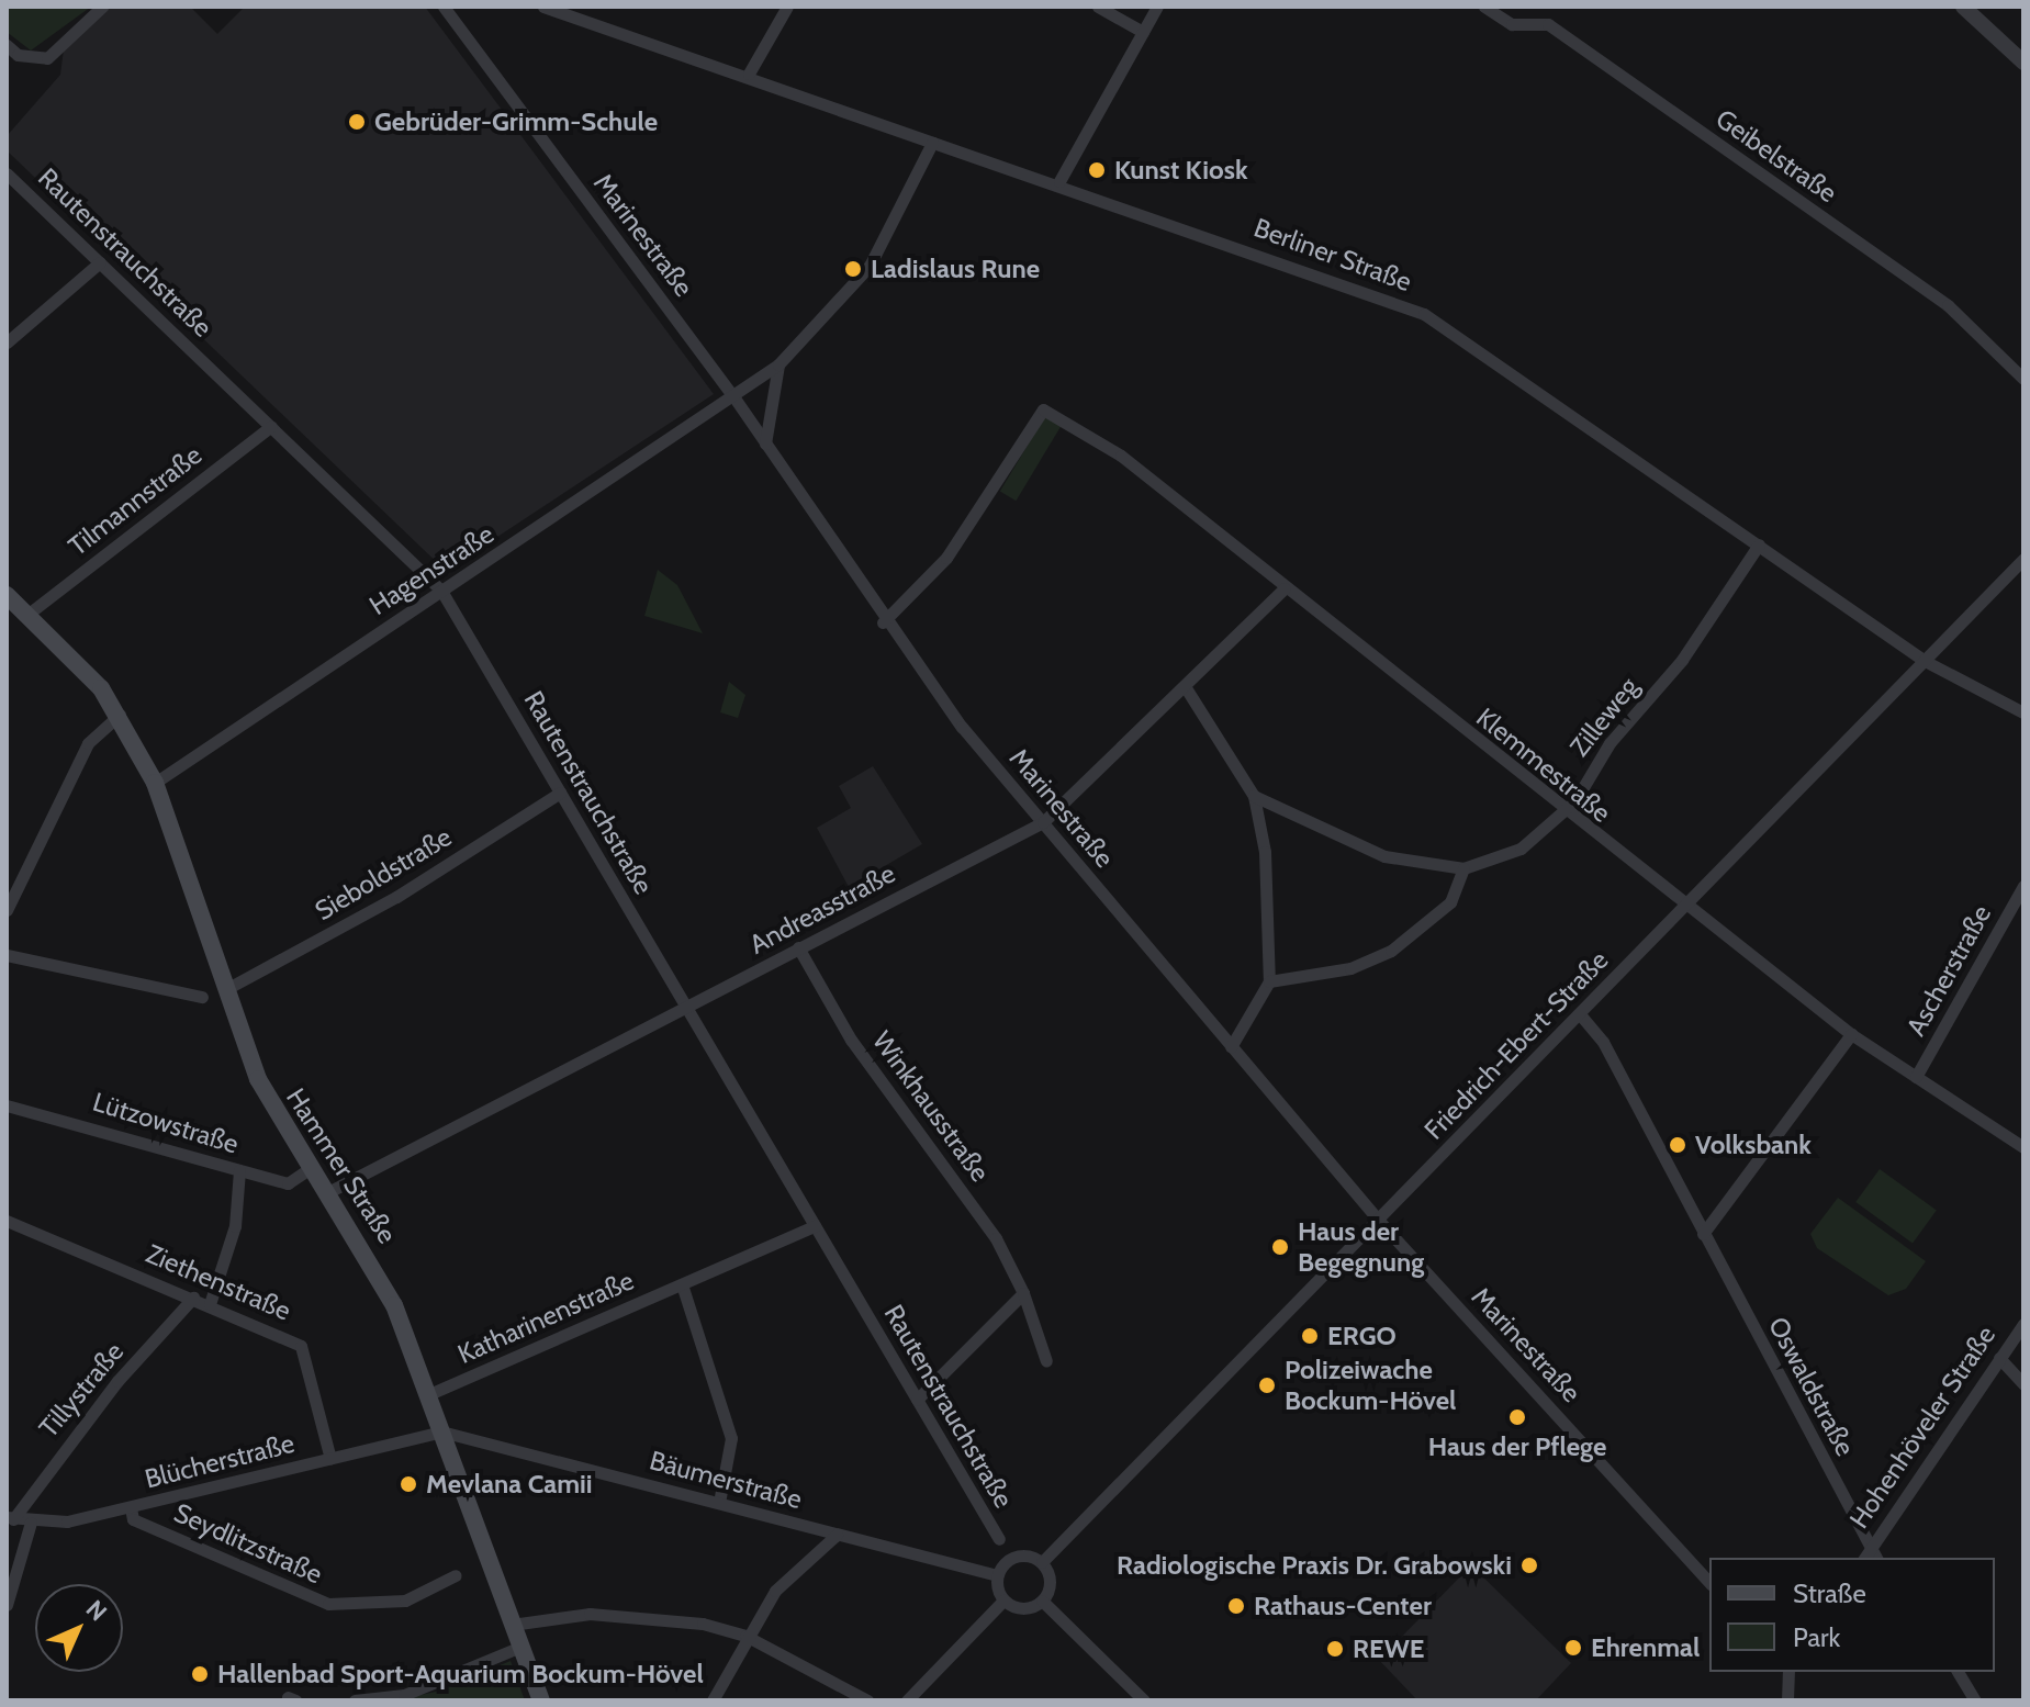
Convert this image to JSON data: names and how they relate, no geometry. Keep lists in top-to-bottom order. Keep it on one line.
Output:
{"streets":{"main road":["Hammer Straße"],"street":["Geibelstraße","Marinestraße","Rautenstrauchstraße","Berliner Straße","Tilmannstraße","Hagenstraße","Zilleweg","Klemmestraße","Sieboldstraße","Andreasstraße","Ascherstraße","Friedrich-Ebert-Straße","Winkhausstraße","Lützowstraße","Ziethenstraße","Katharinenstraße","Oswaldstraße","Tillystraße","Hohenhöveler Straße","Blücherstraße","Bäumerstraße","Seydlitzstraße"]},"crossings":[["Marinestraße","Hagenstraße"],["Marinestraße","Klemmestraße"],["Marinestraße","Andreasstraße"],["Marinestraße","Friedrich-Ebert-Straße"],["Rautenstrauchstraße","Tilmannstraße"],["Rautenstrauchstraße","Hagenstraße"],["Rautenstrauchstraße","Sieboldstraße"],["Rautenstrauchstraße","Andreasstraße"],["Rautenstrauchstraße","Katharinenstraße"],["Berliner Straße","Hagenstraße"],["Berliner Straße","Zilleweg"],["Berliner Straße","Friedrich-Ebert-Straße"],["Tilmannstraße","Hammer Straße"],["Hagenstraße","Hammer Straße"],["Zilleweg","Klemmestraße"],["Klemmestraße","Andreasstraße"],["Klemmestraße","Ascherstraße"],["Klemmestraße","Friedrich-Ebert-Straße"],["Sieboldstraße","Hammer Straße"],["Andreasstraße","Winkhausstraße"],["Andreasstraße","Hammer Straße"],["Friedrich-Ebert-Straße","Oswaldstraße"],["Friedrich-Ebert-Straße","Bäumerstraße"],["Lützowstraße","Hammer Straße"],["Hammer Straße","Katharinenstraße"],["Hammer Straße","Blücherstraße"],["Hammer Straße","Bäumerstraße"],["Ziethenstraße","Tillystraße"],["Ziethenstraße","Blücherstraße"],["Oswaldstraße","Hohenhöveler Straße"],["Tillystraße","Blücherstraße"],["Blücherstraße","Bäumerstraße"],["Blücherstraße","Seydlitzstraße"]],"places":["Gebrüder-Grimm-Schule","Kunst Kiosk","Ladislaus Rune","Volksbank","Haus der Begegnung","ERGO","Polizeiwache Bockum-Hövel","Haus der Pflege","Mevlana Camii","Radiologische Praxis Dr. Grabowski","Rathaus-Center","Ehrenmal","REWE","Hallenbad Sport-Aquarium Bockum-Hövel"],"legend":["Straße","Park"],"north":"top right"}
